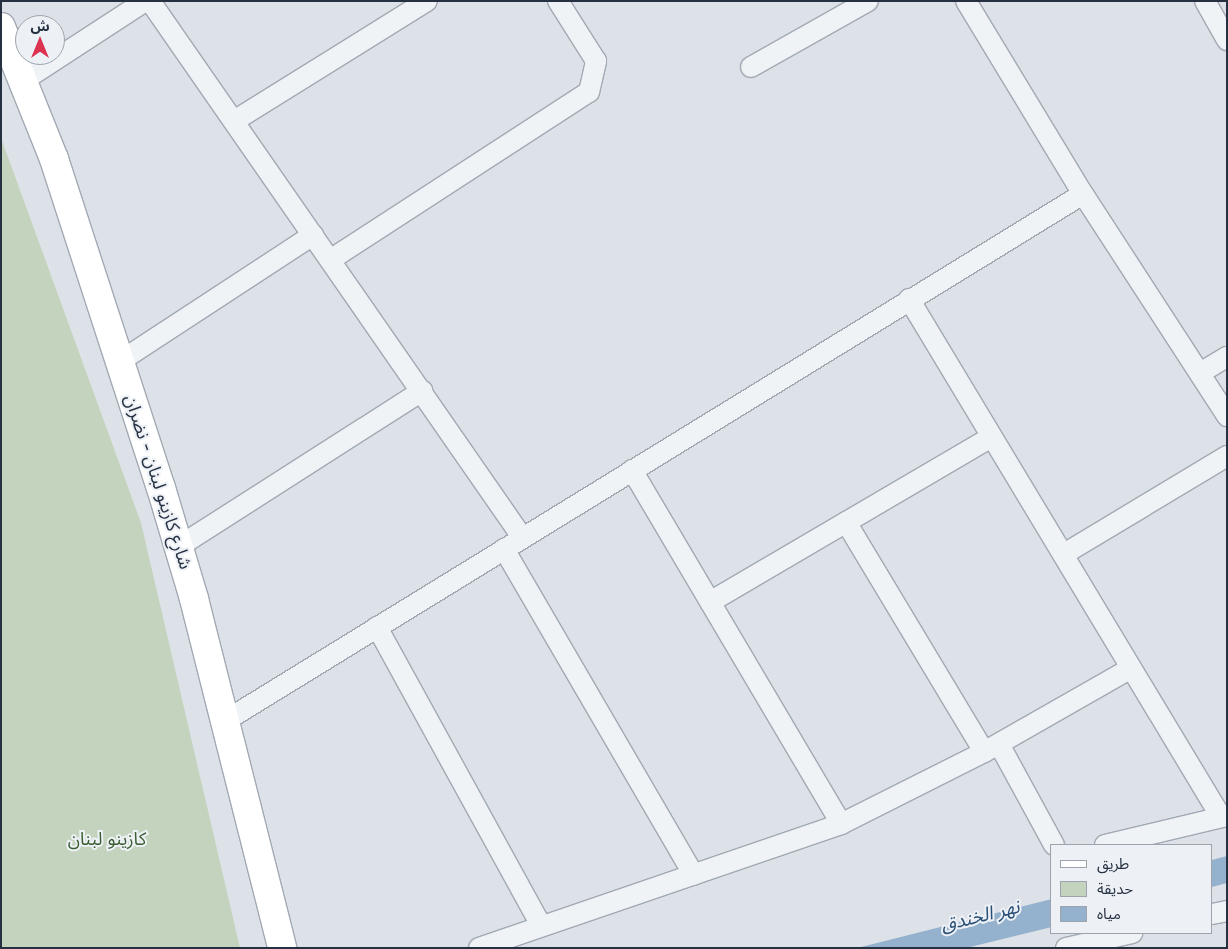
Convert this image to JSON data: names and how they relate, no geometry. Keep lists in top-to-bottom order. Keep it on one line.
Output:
{"streets":{"street":["شارع كازينو لبنان - نضران"]},"water":["نهر الخندق"],"parks":["كازينو لبنان"],"legend":["طريق","حديقة","مياه"],"north":"top"}
